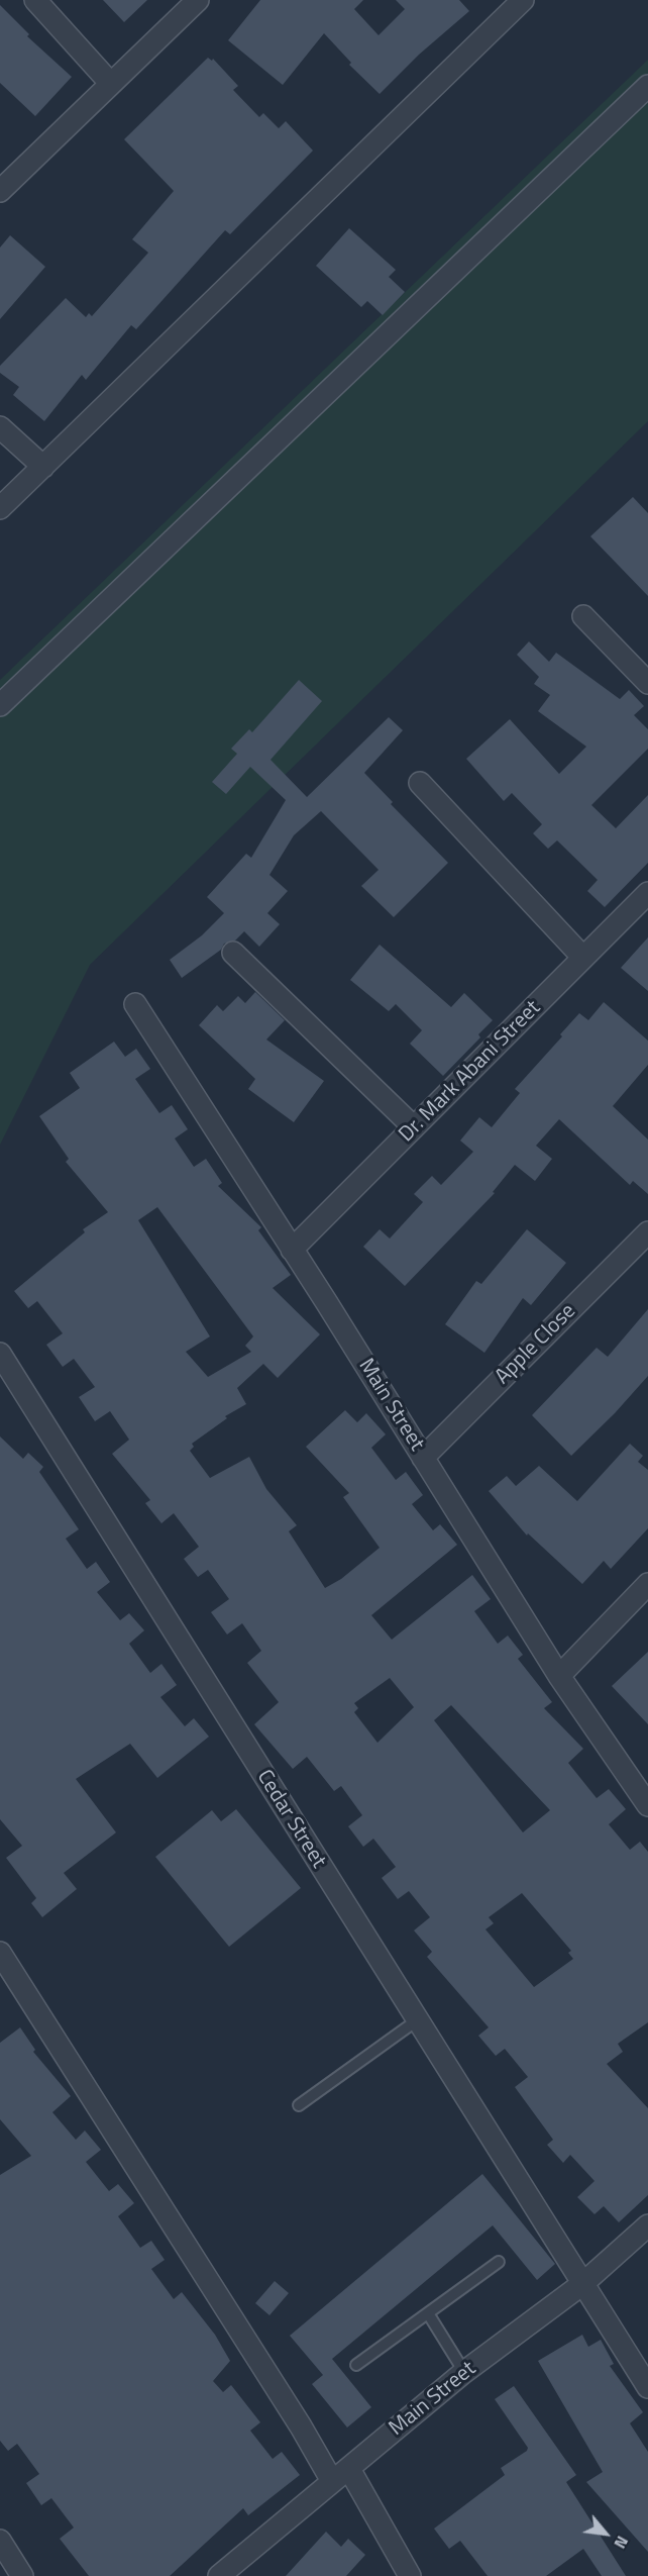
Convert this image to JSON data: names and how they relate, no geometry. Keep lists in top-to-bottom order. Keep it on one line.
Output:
{"streets":{"street":["Dr. Mark Abani Street","Apple Close","Main Street","Cedar Street"]},"crossings":[["Dr. Mark Abani Street","Main Street"],["Apple Close","Main Street"],["Main Street","Cedar Street"]],"north":"bottom right"}
